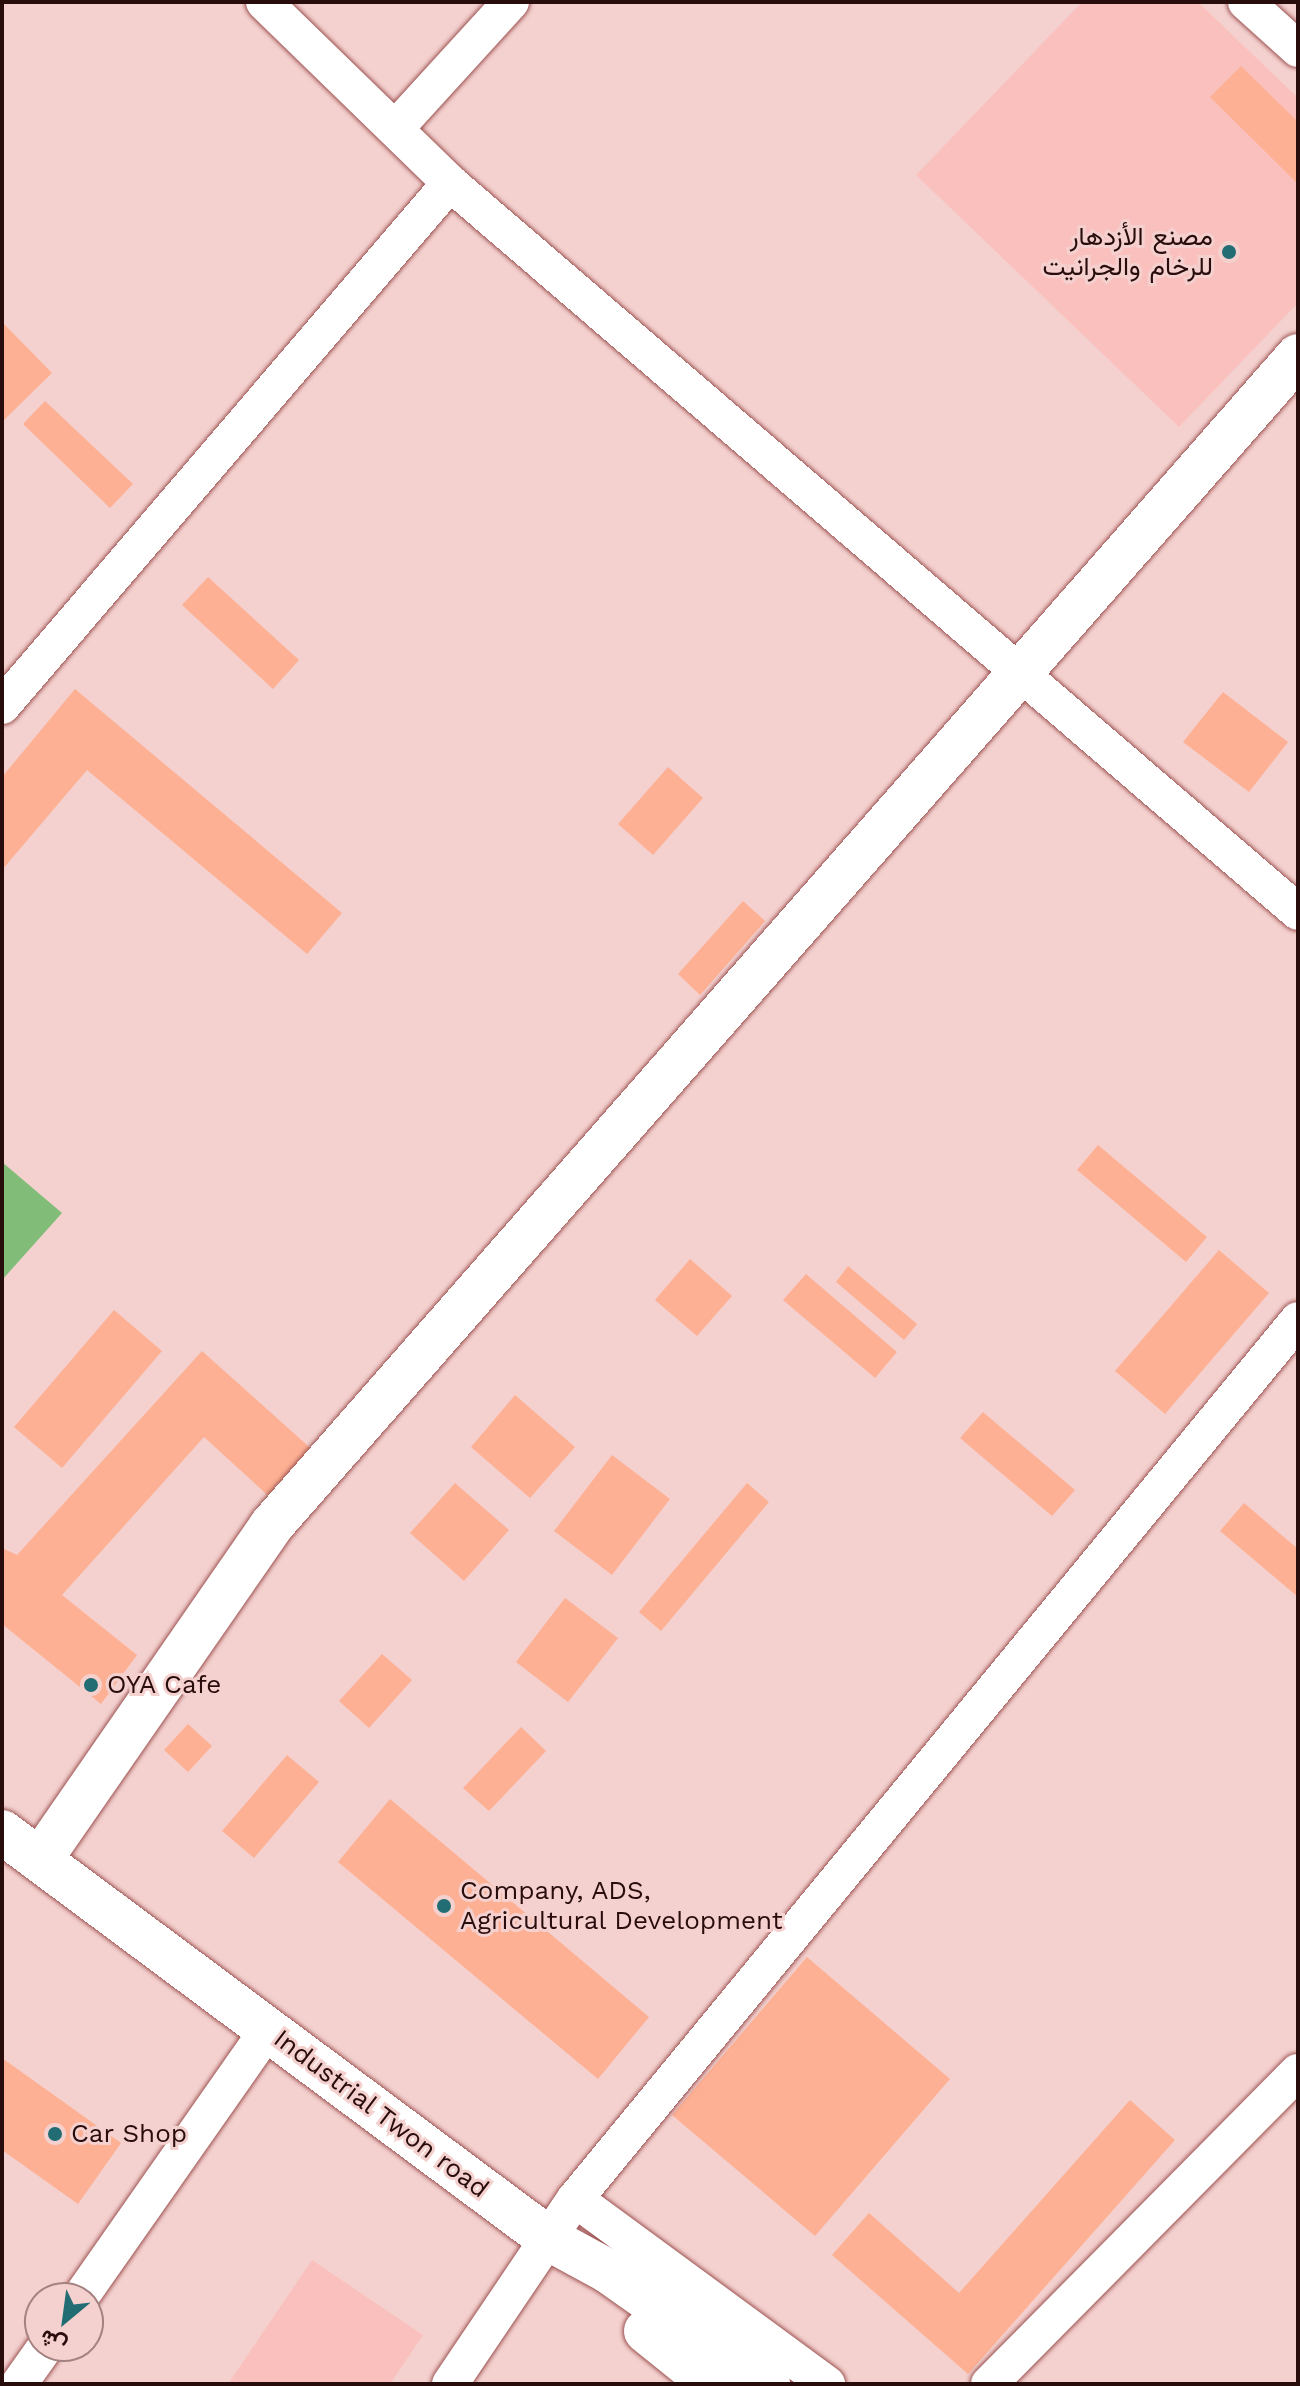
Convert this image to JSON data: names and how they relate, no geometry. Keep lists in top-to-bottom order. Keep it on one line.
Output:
{"streets":{"main road":["Industrial Twon road"]},"places":["مصنع الأزدهار للرخام والجرانيت","OYA Cafe","Company, ADS, Agricultural Development","Car Shop"],"north":"bottom left"}
